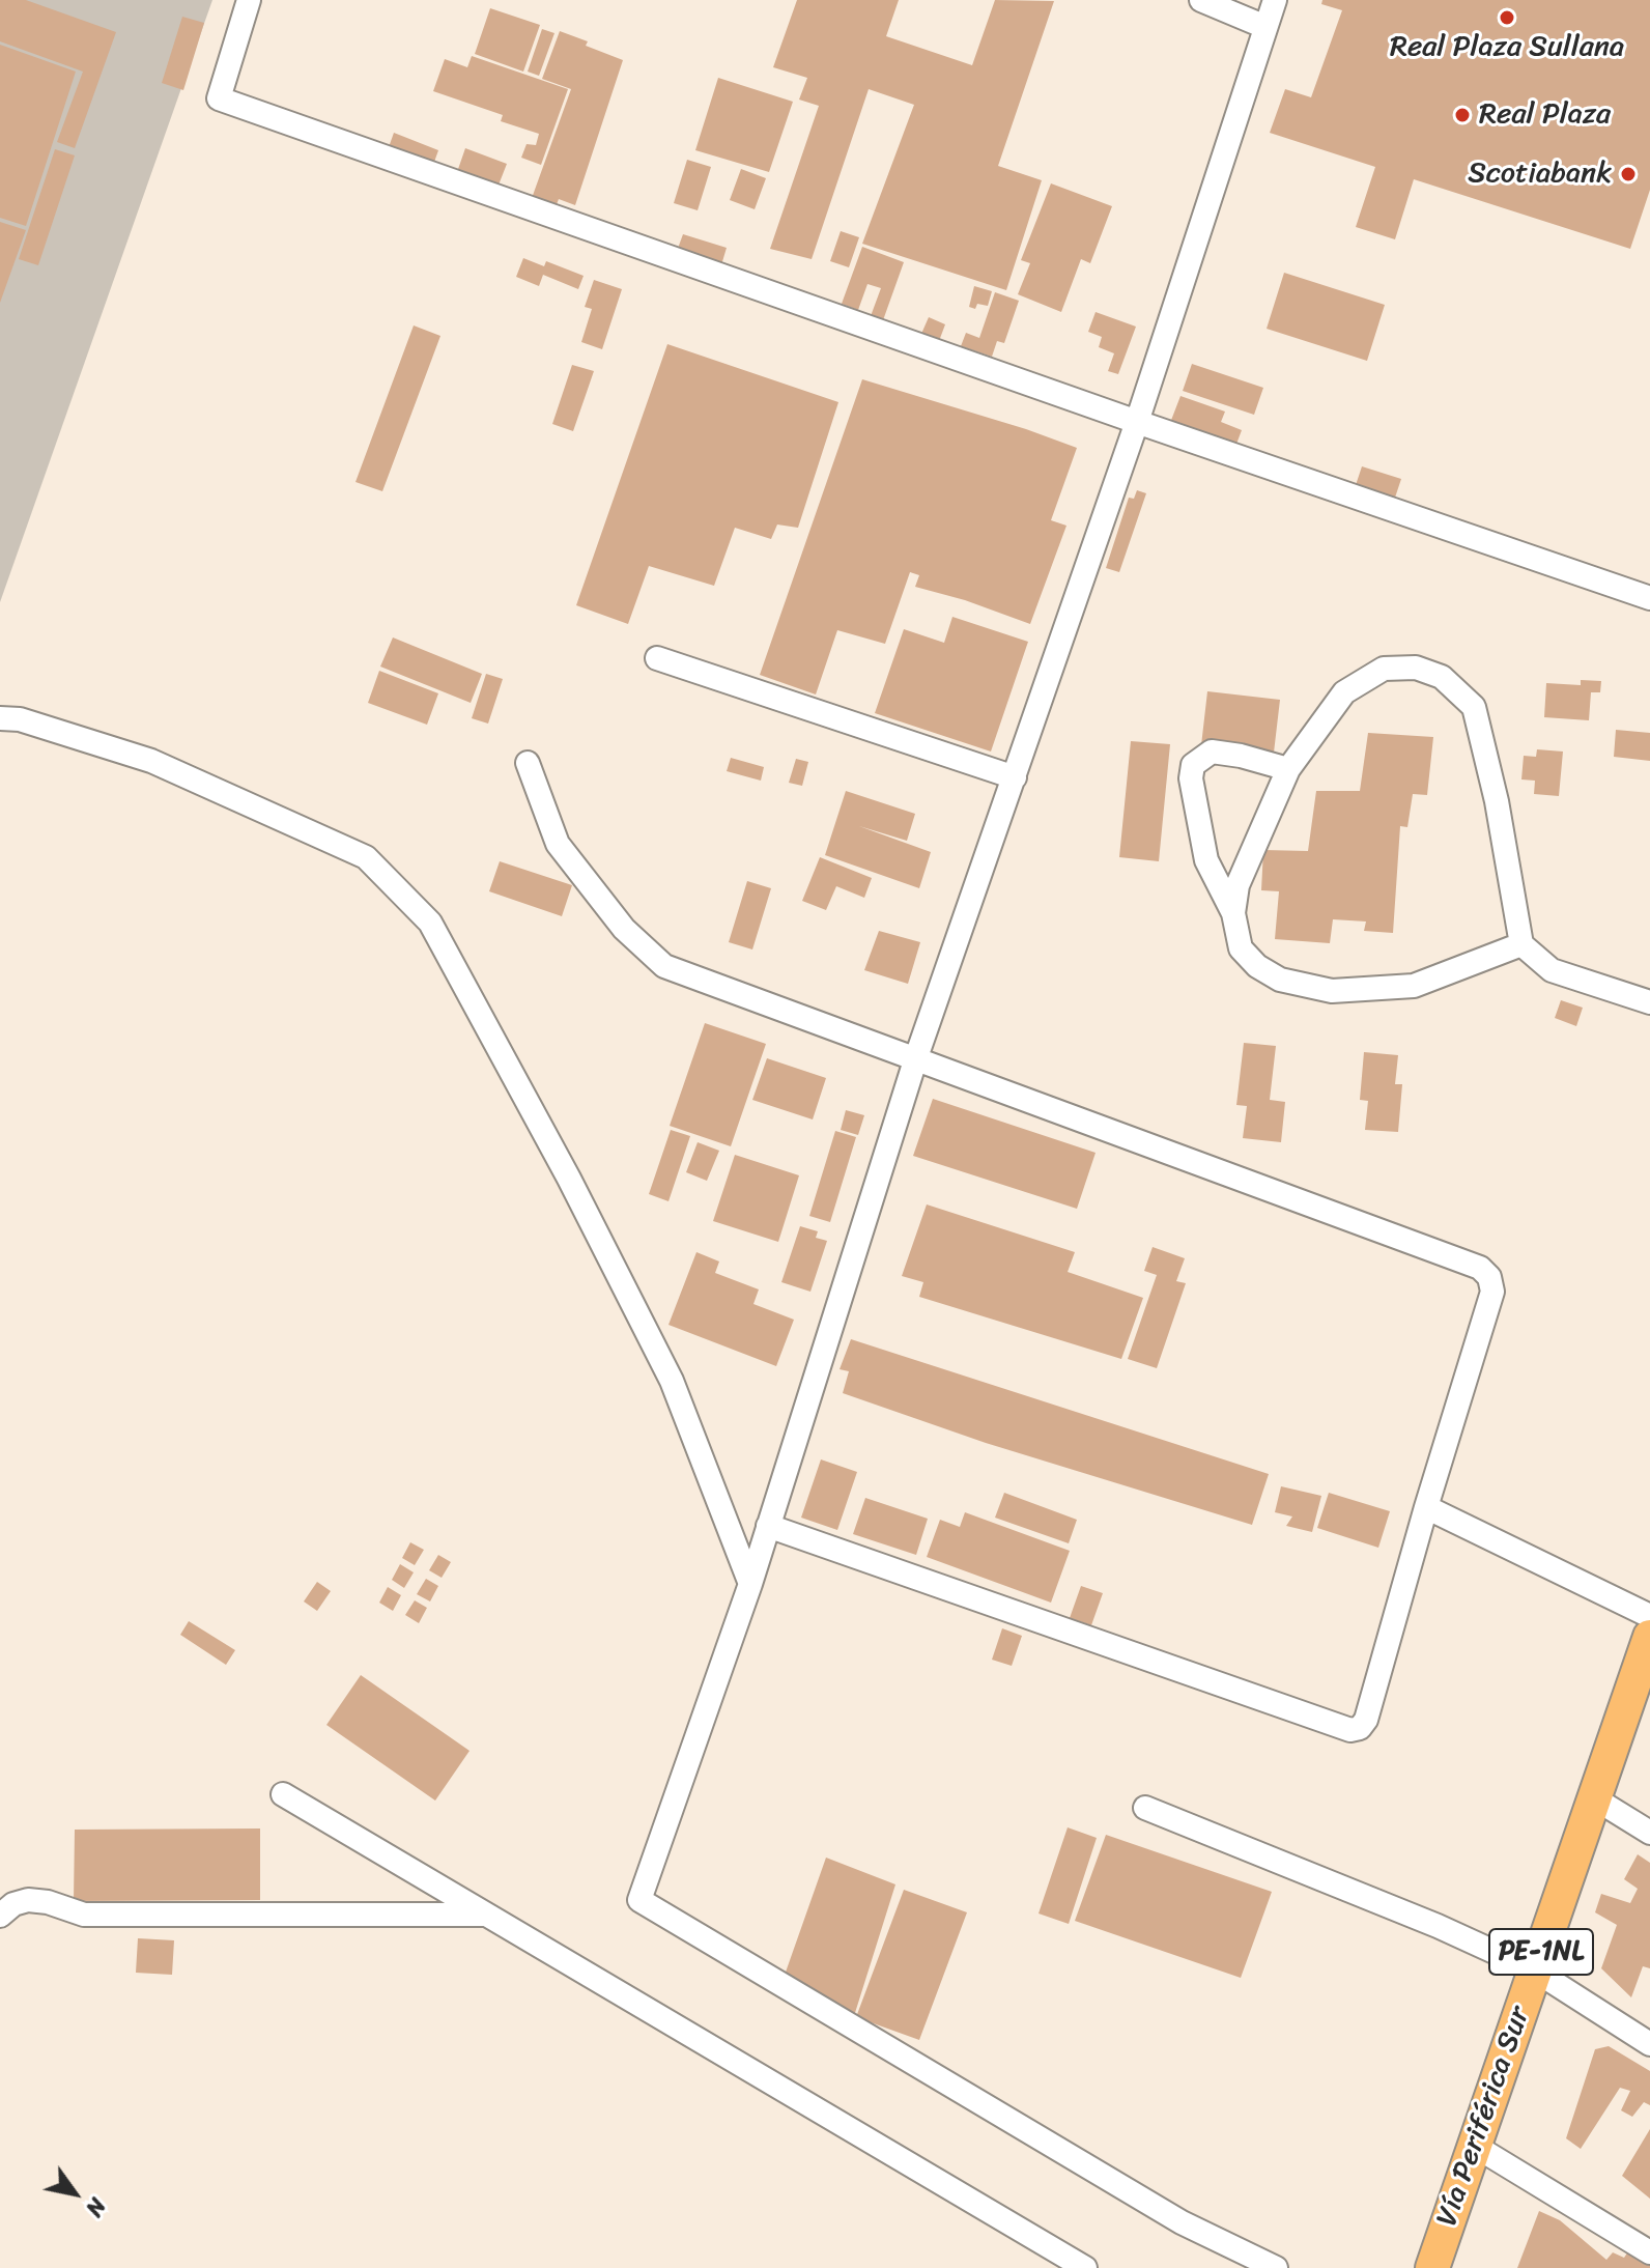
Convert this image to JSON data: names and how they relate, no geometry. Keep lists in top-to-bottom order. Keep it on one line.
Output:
{"streets":{"highway":["PE-1NL","Vía Periférica Sur"]},"places":["Real Plaza Sullana","Real Plaza","Scotiabank"],"north":"bottom right"}
